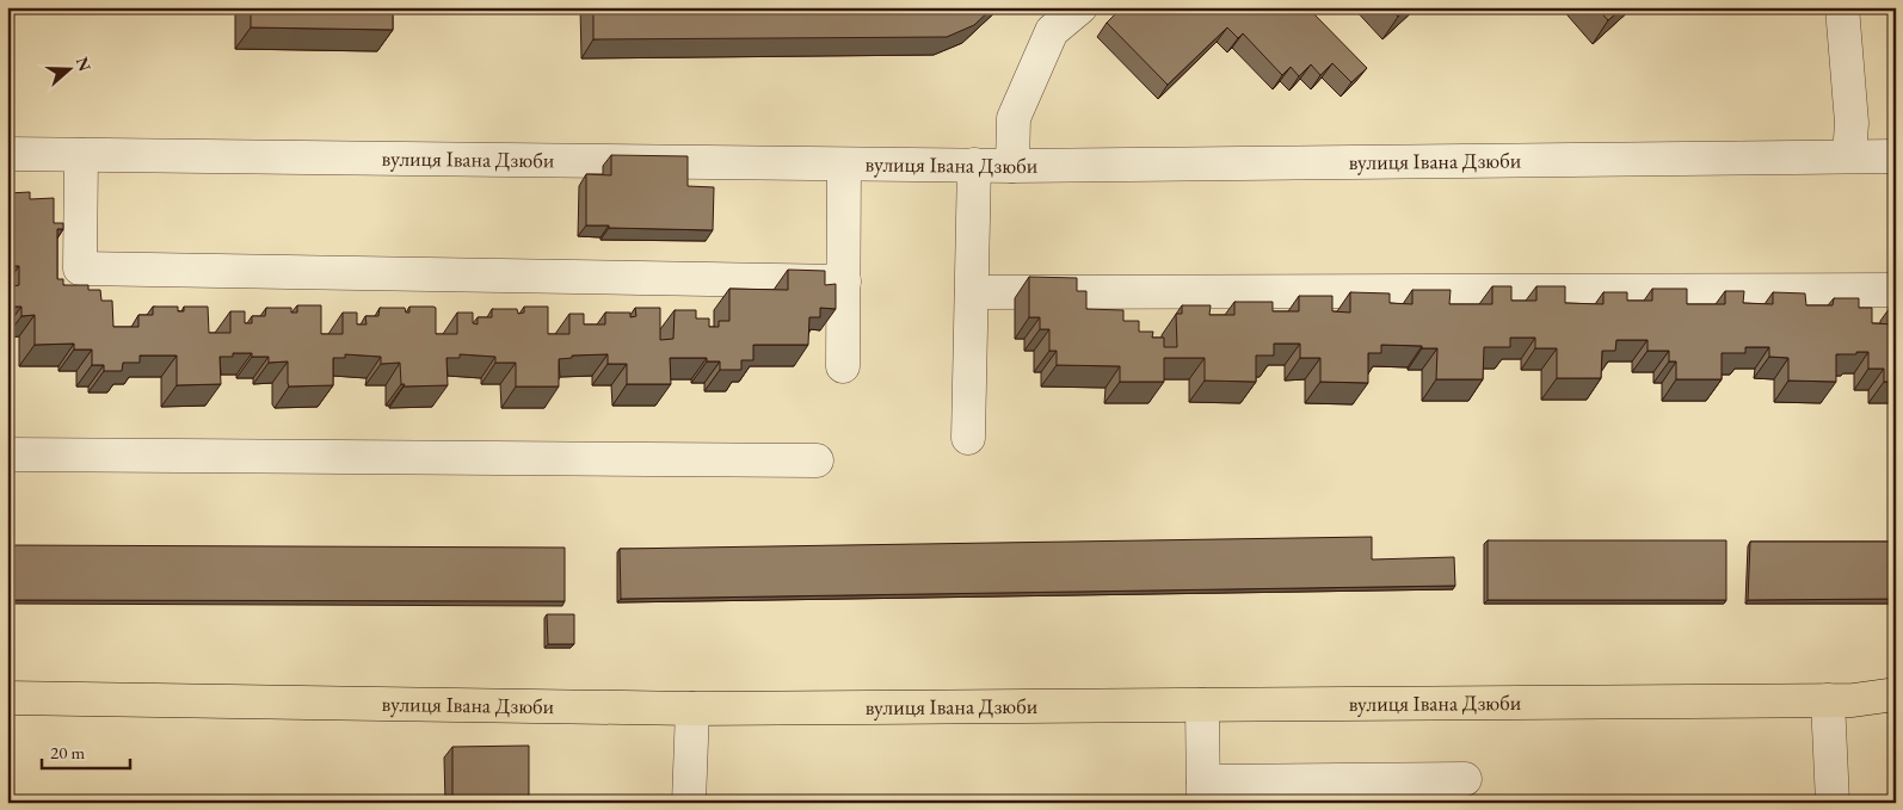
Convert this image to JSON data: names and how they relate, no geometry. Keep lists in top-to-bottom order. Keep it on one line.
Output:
{"streets":{"main road":["вулиця Івана Дзюби"]},"scale_bar":"20 m","north":"right"}
